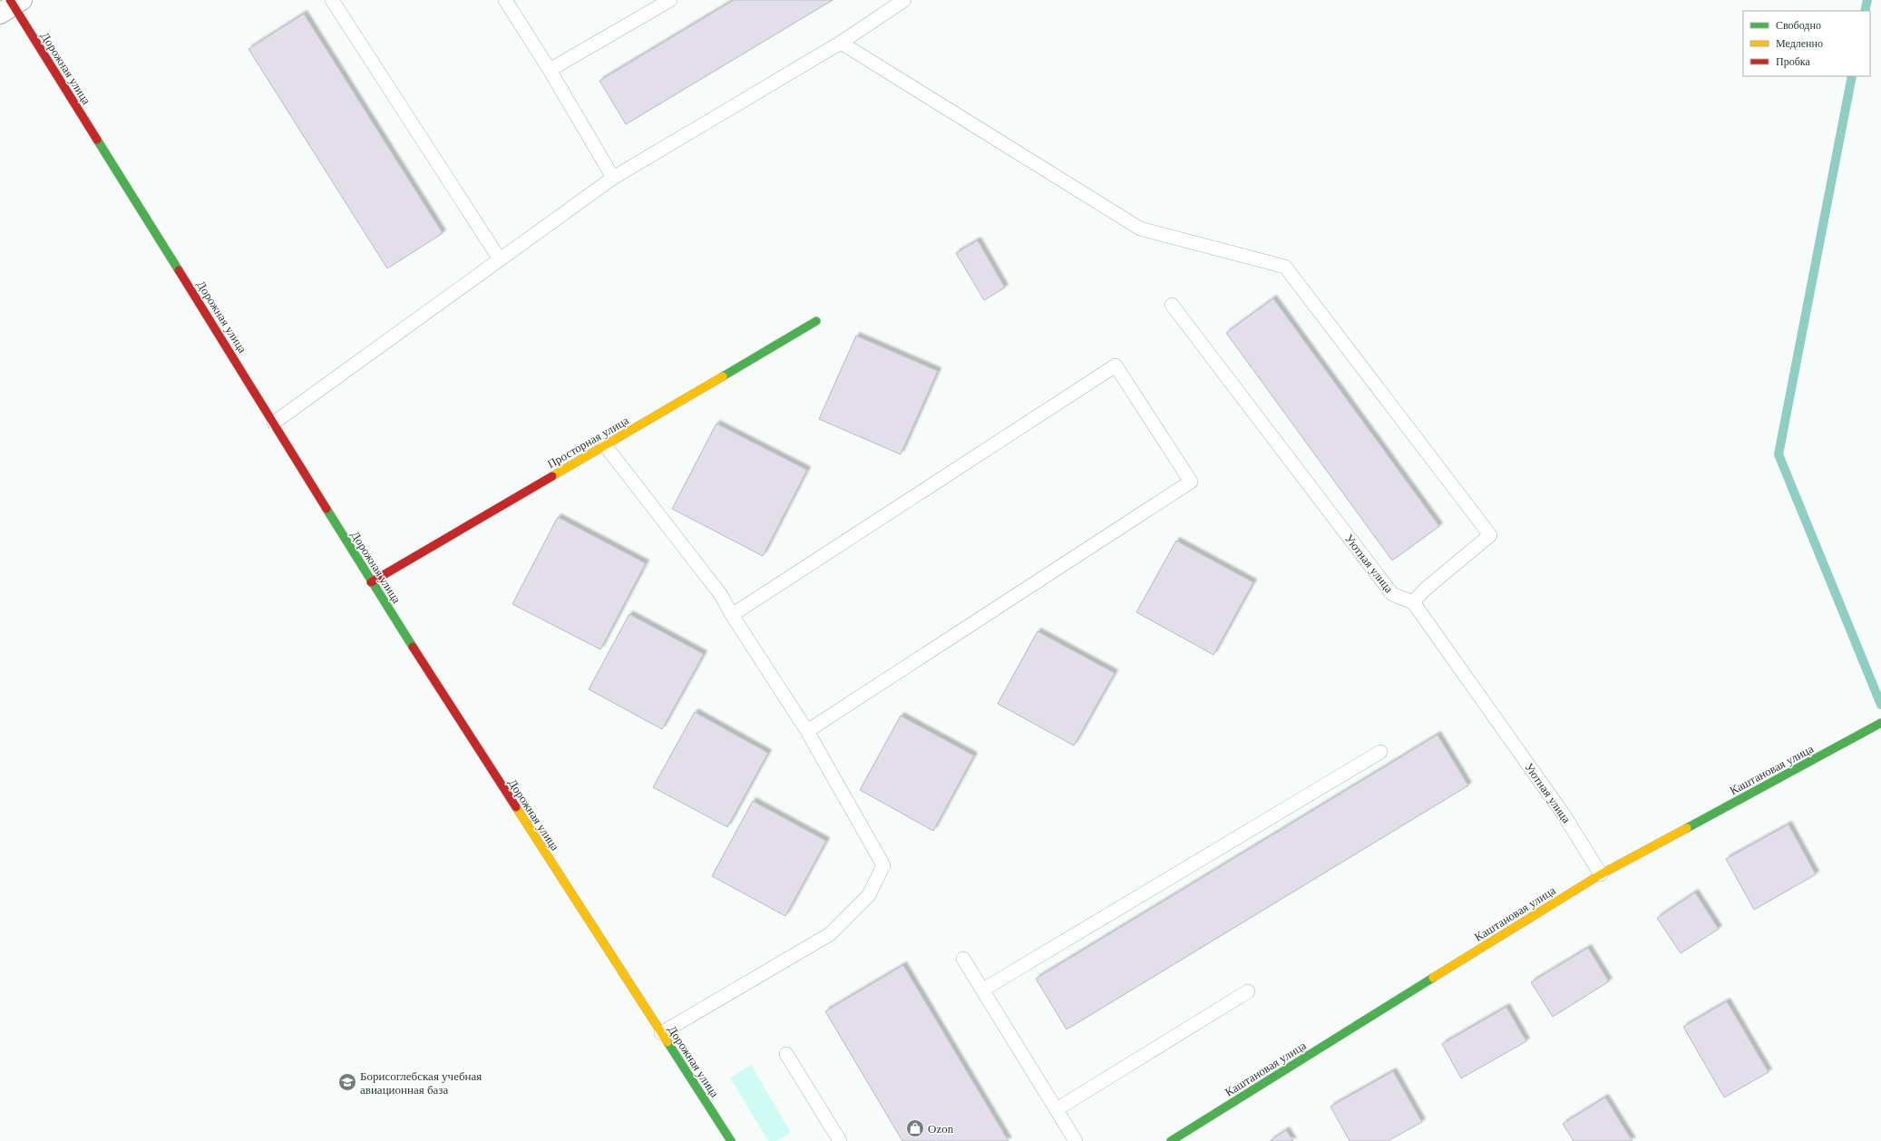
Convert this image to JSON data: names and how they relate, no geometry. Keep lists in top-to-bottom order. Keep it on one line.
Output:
{"streets":{"street":["Дорожная улица","Просторная улица","Каштановая улица"],"lane":["Уютная улица"]},"crossings":[["Дорожная улица","Просторная улица"],["Уютная улица","Каштановая улица"]],"places":{"school or university":["Борисоглебская учебная авиационная база"],"shop":["Ozon"]},"legend":["Свободно","Медленно","Пробка"]}
